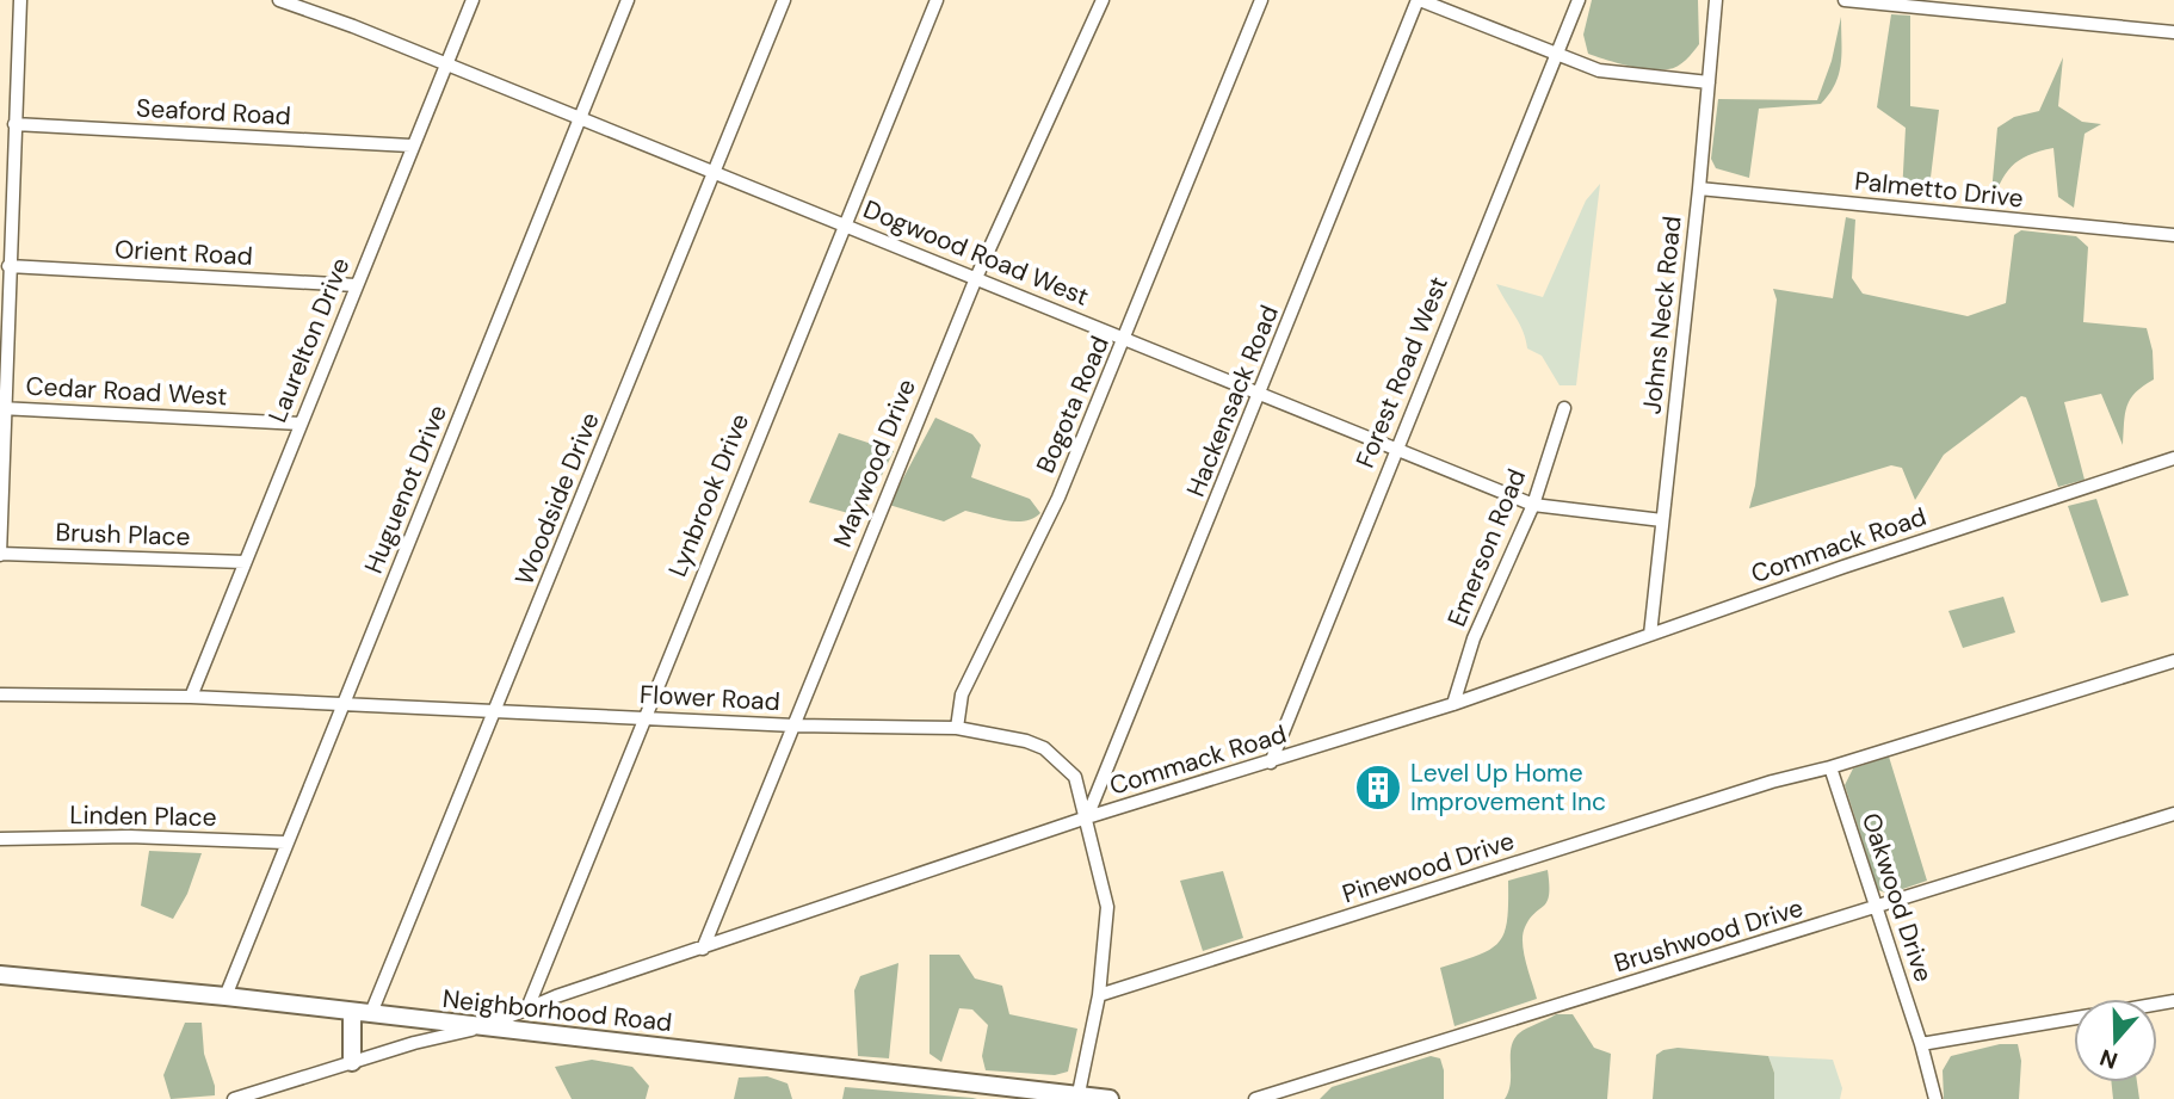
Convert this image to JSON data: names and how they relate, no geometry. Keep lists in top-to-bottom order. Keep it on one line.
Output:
{"streets":{"main road":["Neighborhood Road"],"street":["Seaford Road","Palmetto Drive","Orient Road","Dogwood Road West","Johns Neck Road","Laurelton Drive","Forest Road West","Cedar Road West","Hackensack Road","Bogota Road","Maywood Drive","Huguenot Drive","Lynbrook Drive","Woodside Drive","Brush Place","Commack Road","Emerson Road","Flower Road","Linden Place","Pinewood Drive","Oakwood Drive","Brushwood Drive"]},"crossings":[["Seaford Road","Laurelton Drive"],["Palmetto Drive","Johns Neck Road"],["Orient Road","Laurelton Drive"],["Dogwood Road West","Johns Neck Road"],["Dogwood Road West","Laurelton Drive"],["Dogwood Road West","Forest Road West"],["Dogwood Road West","Hackensack Road"],["Dogwood Road West","Bogota Road"],["Dogwood Road West","Maywood Drive"],["Dogwood Road West","Huguenot Drive"],["Dogwood Road West","Lynbrook Drive"],["Dogwood Road West","Woodside Drive"],["Dogwood Road West","Emerson Road"],["Johns Neck Road","Commack Road"],["Laurelton Drive","Cedar Road West"],["Laurelton Drive","Brush Place"],["Laurelton Drive","Flower Road"],["Forest Road West","Commack Road"],["Hackensack Road","Commack Road"],["Hackensack Road","Flower Road"],["Bogota Road","Flower Road"],["Maywood Drive","Commack Road"],["Maywood Drive","Flower Road"],["Huguenot Drive","Flower Road"],["Huguenot Drive","Linden Place"],["Huguenot Drive","Neighborhood Road"],["Lynbrook Drive","Commack Road"],["Lynbrook Drive","Flower Road"],["Woodside Drive","Flower Road"],["Woodside Drive","Neighborhood Road"],["Commack Road","Emerson Road"],["Commack Road","Flower Road"],["Commack Road","Neighborhood Road"],["Flower Road","Pinewood Drive"],["Flower Road","Neighborhood Road"],["Pinewood Drive","Oakwood Drive"],["Oakwood Drive","Brushwood Drive"]],"places":{"building":["Level Up Home Improvement Inc"]},"north":"bottom"}
